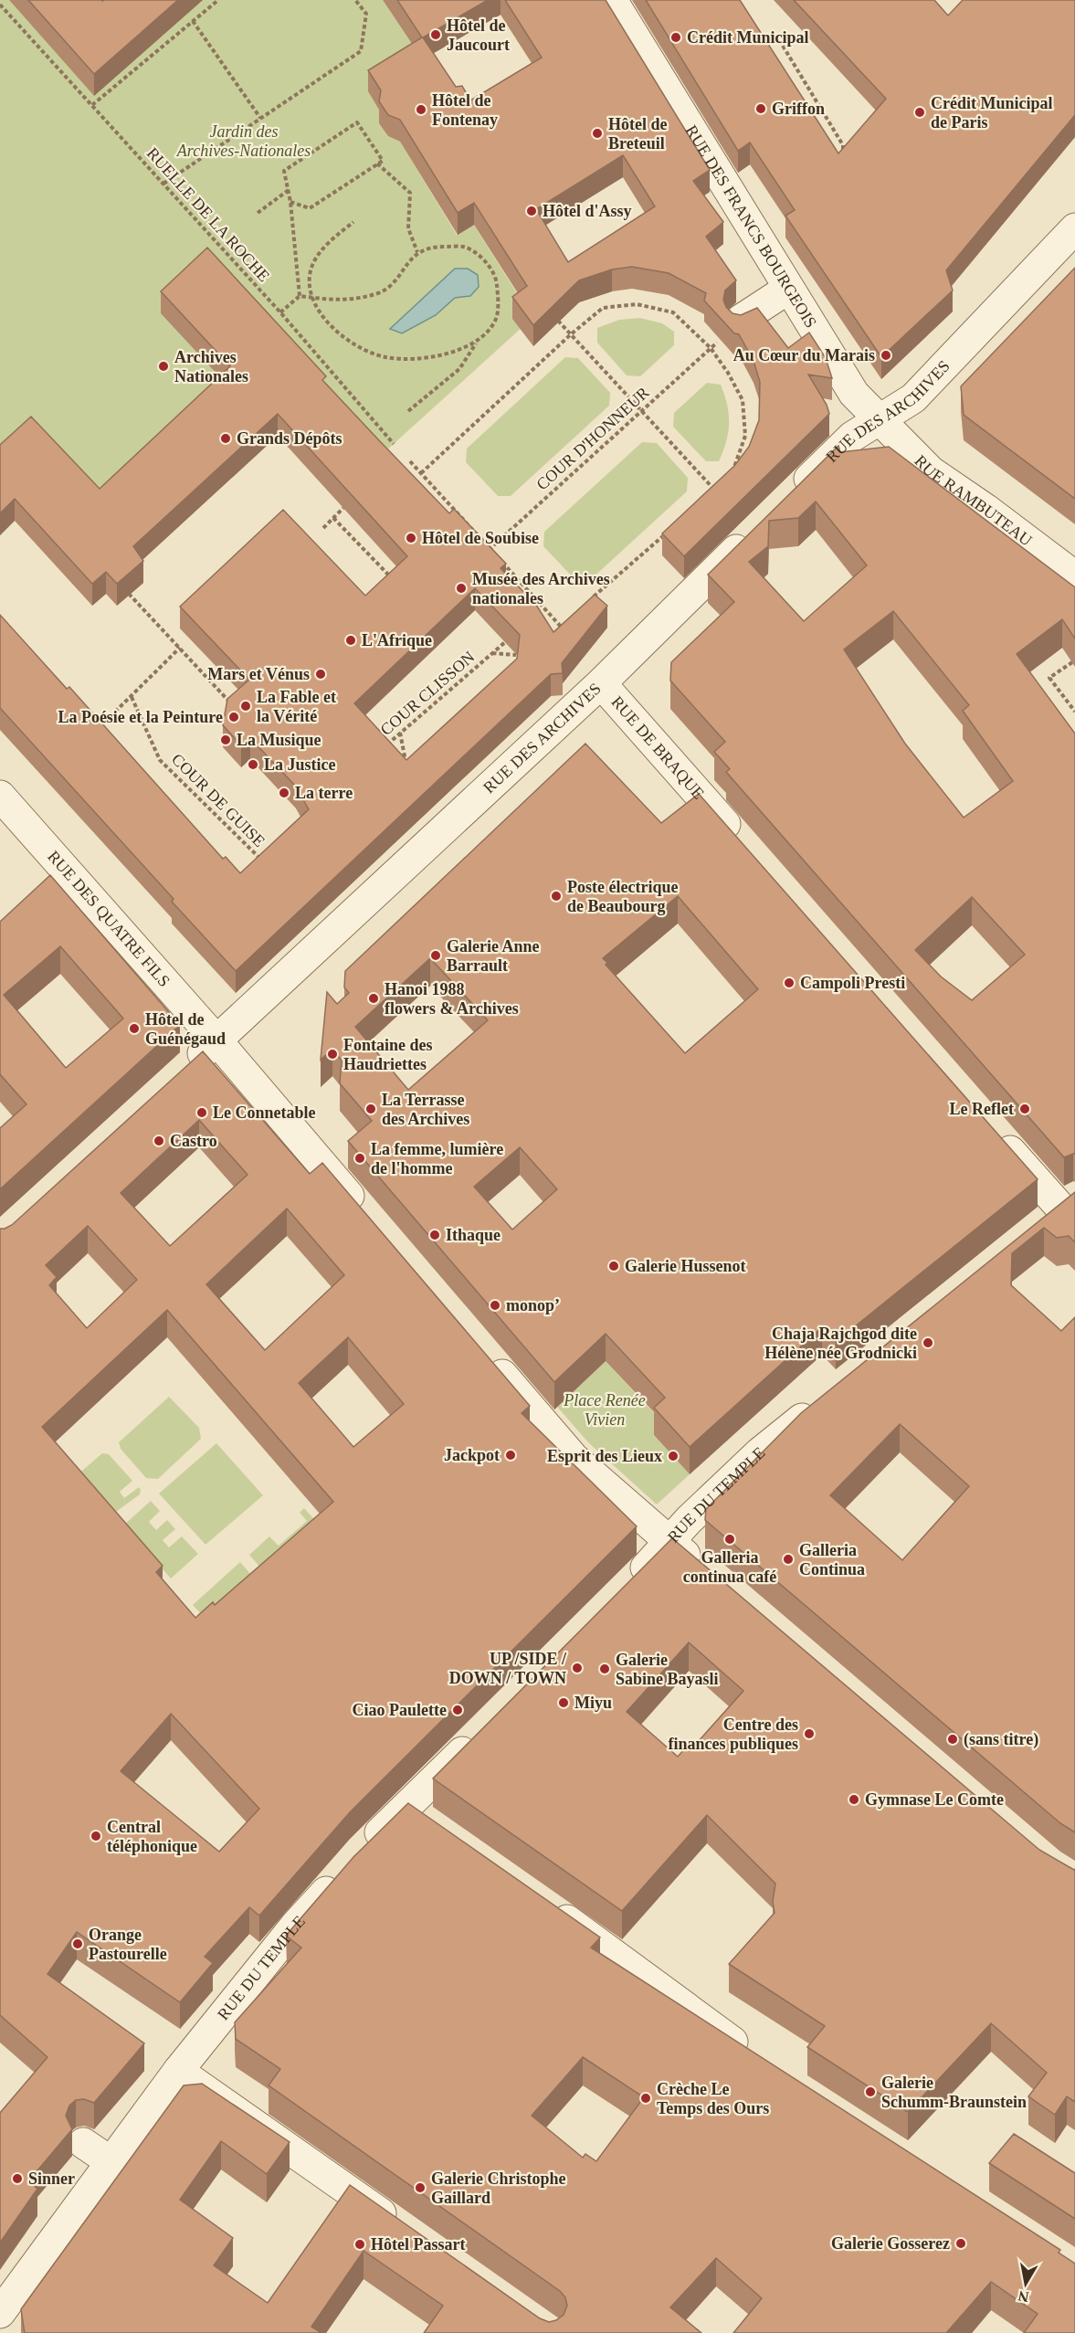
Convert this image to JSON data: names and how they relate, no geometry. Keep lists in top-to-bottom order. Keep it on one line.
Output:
{"streets":{"street":["RUE DES FRANCS BOURGEOIS","RUE DES ARCHIVES","RUE RAMBUTEAU","RUE DE BRAQUE","RUE DES QUATRE FILS","RUE DU TEMPLE"],"path":["RUELLE DE LA ROCHE","COUR D'HONNEUR","COUR CLISSON","COUR DE GUISE"]},"crossings":[["RUE DES FRANCS BOURGEOIS","RUE DES ARCHIVES"],["RUE DES FRANCS BOURGEOIS","RUE RAMBUTEAU"],["RUE DES ARCHIVES","RUE RAMBUTEAU"],["RUE DES ARCHIVES","RUE DE BRAQUE"],["RUE DES ARCHIVES","RUE DES QUATRE FILS"]],"parks":["Jardin des Archives-Nationales","Place Renée Vivien"],"places":["Hôtel de Jaucourt","Crédit Municipal","Griffon","Hôtel de Fontenay","Crédit Municipal de Paris","Hôtel de Breteuil","Hôtel d'Assy","Au Cœur du Marais","Archives Nationales","Grands Dépôts","Hôtel de Soubise","Musée des Archives nationales","L'Afrique","Mars et Vénus","La Fable et la Vérité","La Poésie et la Peinture","La Musique","La Justice","La terre","Poste électrique de Beaubourg","Galerie Anne Barrault","Campoli Presti","Hanoi 1988 flowers & Archives","Hôtel de Guénégaud","Fontaine des Haudriettes","La Terrasse des Archives","Le Reflet","Le Connetable","Castro","La femme, lumière de l'homme","Ithaque","Galerie Hussenot","monop’","Chaja Rajchgod dite Hélène née Grodnicki","Jackpot","Esprit des Lieux","Galleria continua café","Galleria Continua","UP /SIDE / DOWN / TOWN","Galerie Sabine Bayasli","Miyu","Ciao Paulette","Centre des finances publiques","(sans titre)","Gymnase Le Comte","Central téléphonique","Orange Pastourelle","Galerie Schumm-Braunstein","Crèche Le Temps des Ours","Sinner","Galerie Christophe Gaillard","Galerie Gosserez","Hôtel Passart"],"north":"bottom"}
